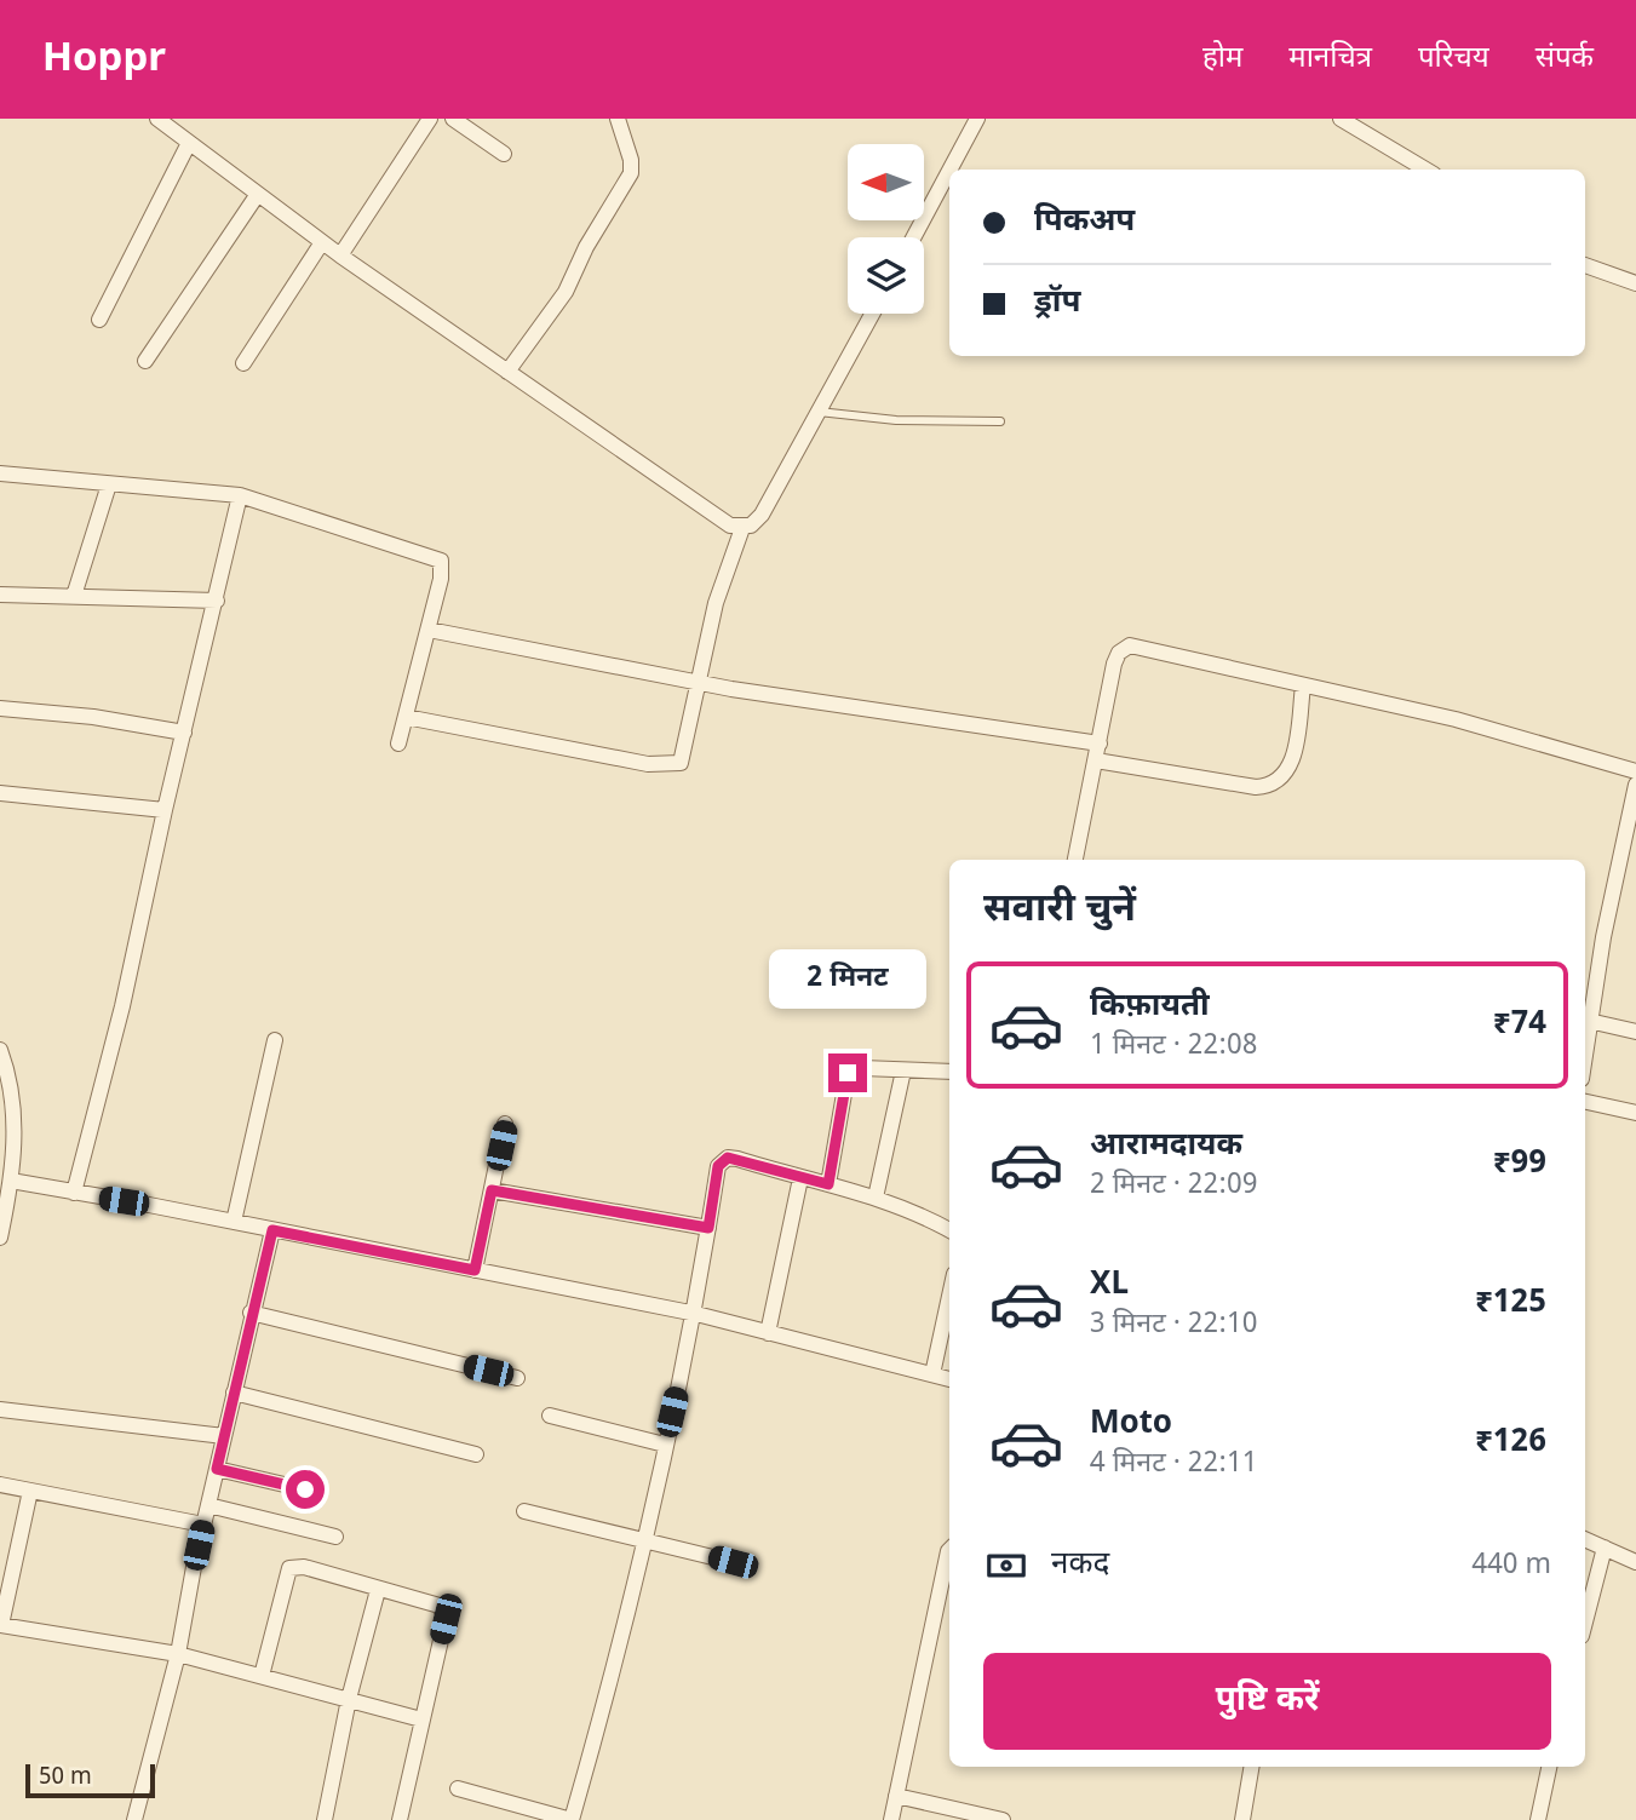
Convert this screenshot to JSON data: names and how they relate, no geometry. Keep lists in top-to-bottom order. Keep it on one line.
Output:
{"scale_bar":"50 m","north":"left","page":{"header":"Hoppr","nav":["होम","मानचित्र","परिचय","संपर्क"],"banner":["पिकअप","ड्रॉप"],"heading":"सवारी चुनें","bubble":"2 मिनट","list":[{"name":"किफ़ायती","note":"1 मिनट · 22:08","value":"₹74"},{"name":"आरामदायक","note":"2 मिनट · 22:09","value":"₹99"},{"name":"XL","note":"3 मिनट · 22:10","value":"₹125"},{"name":"Moto","note":"4 मिनट · 22:11","value":"₹126"}],"pay":["नकद","440 m"],"buttons":"पुष्टि करें","scale":"50 m"}}
